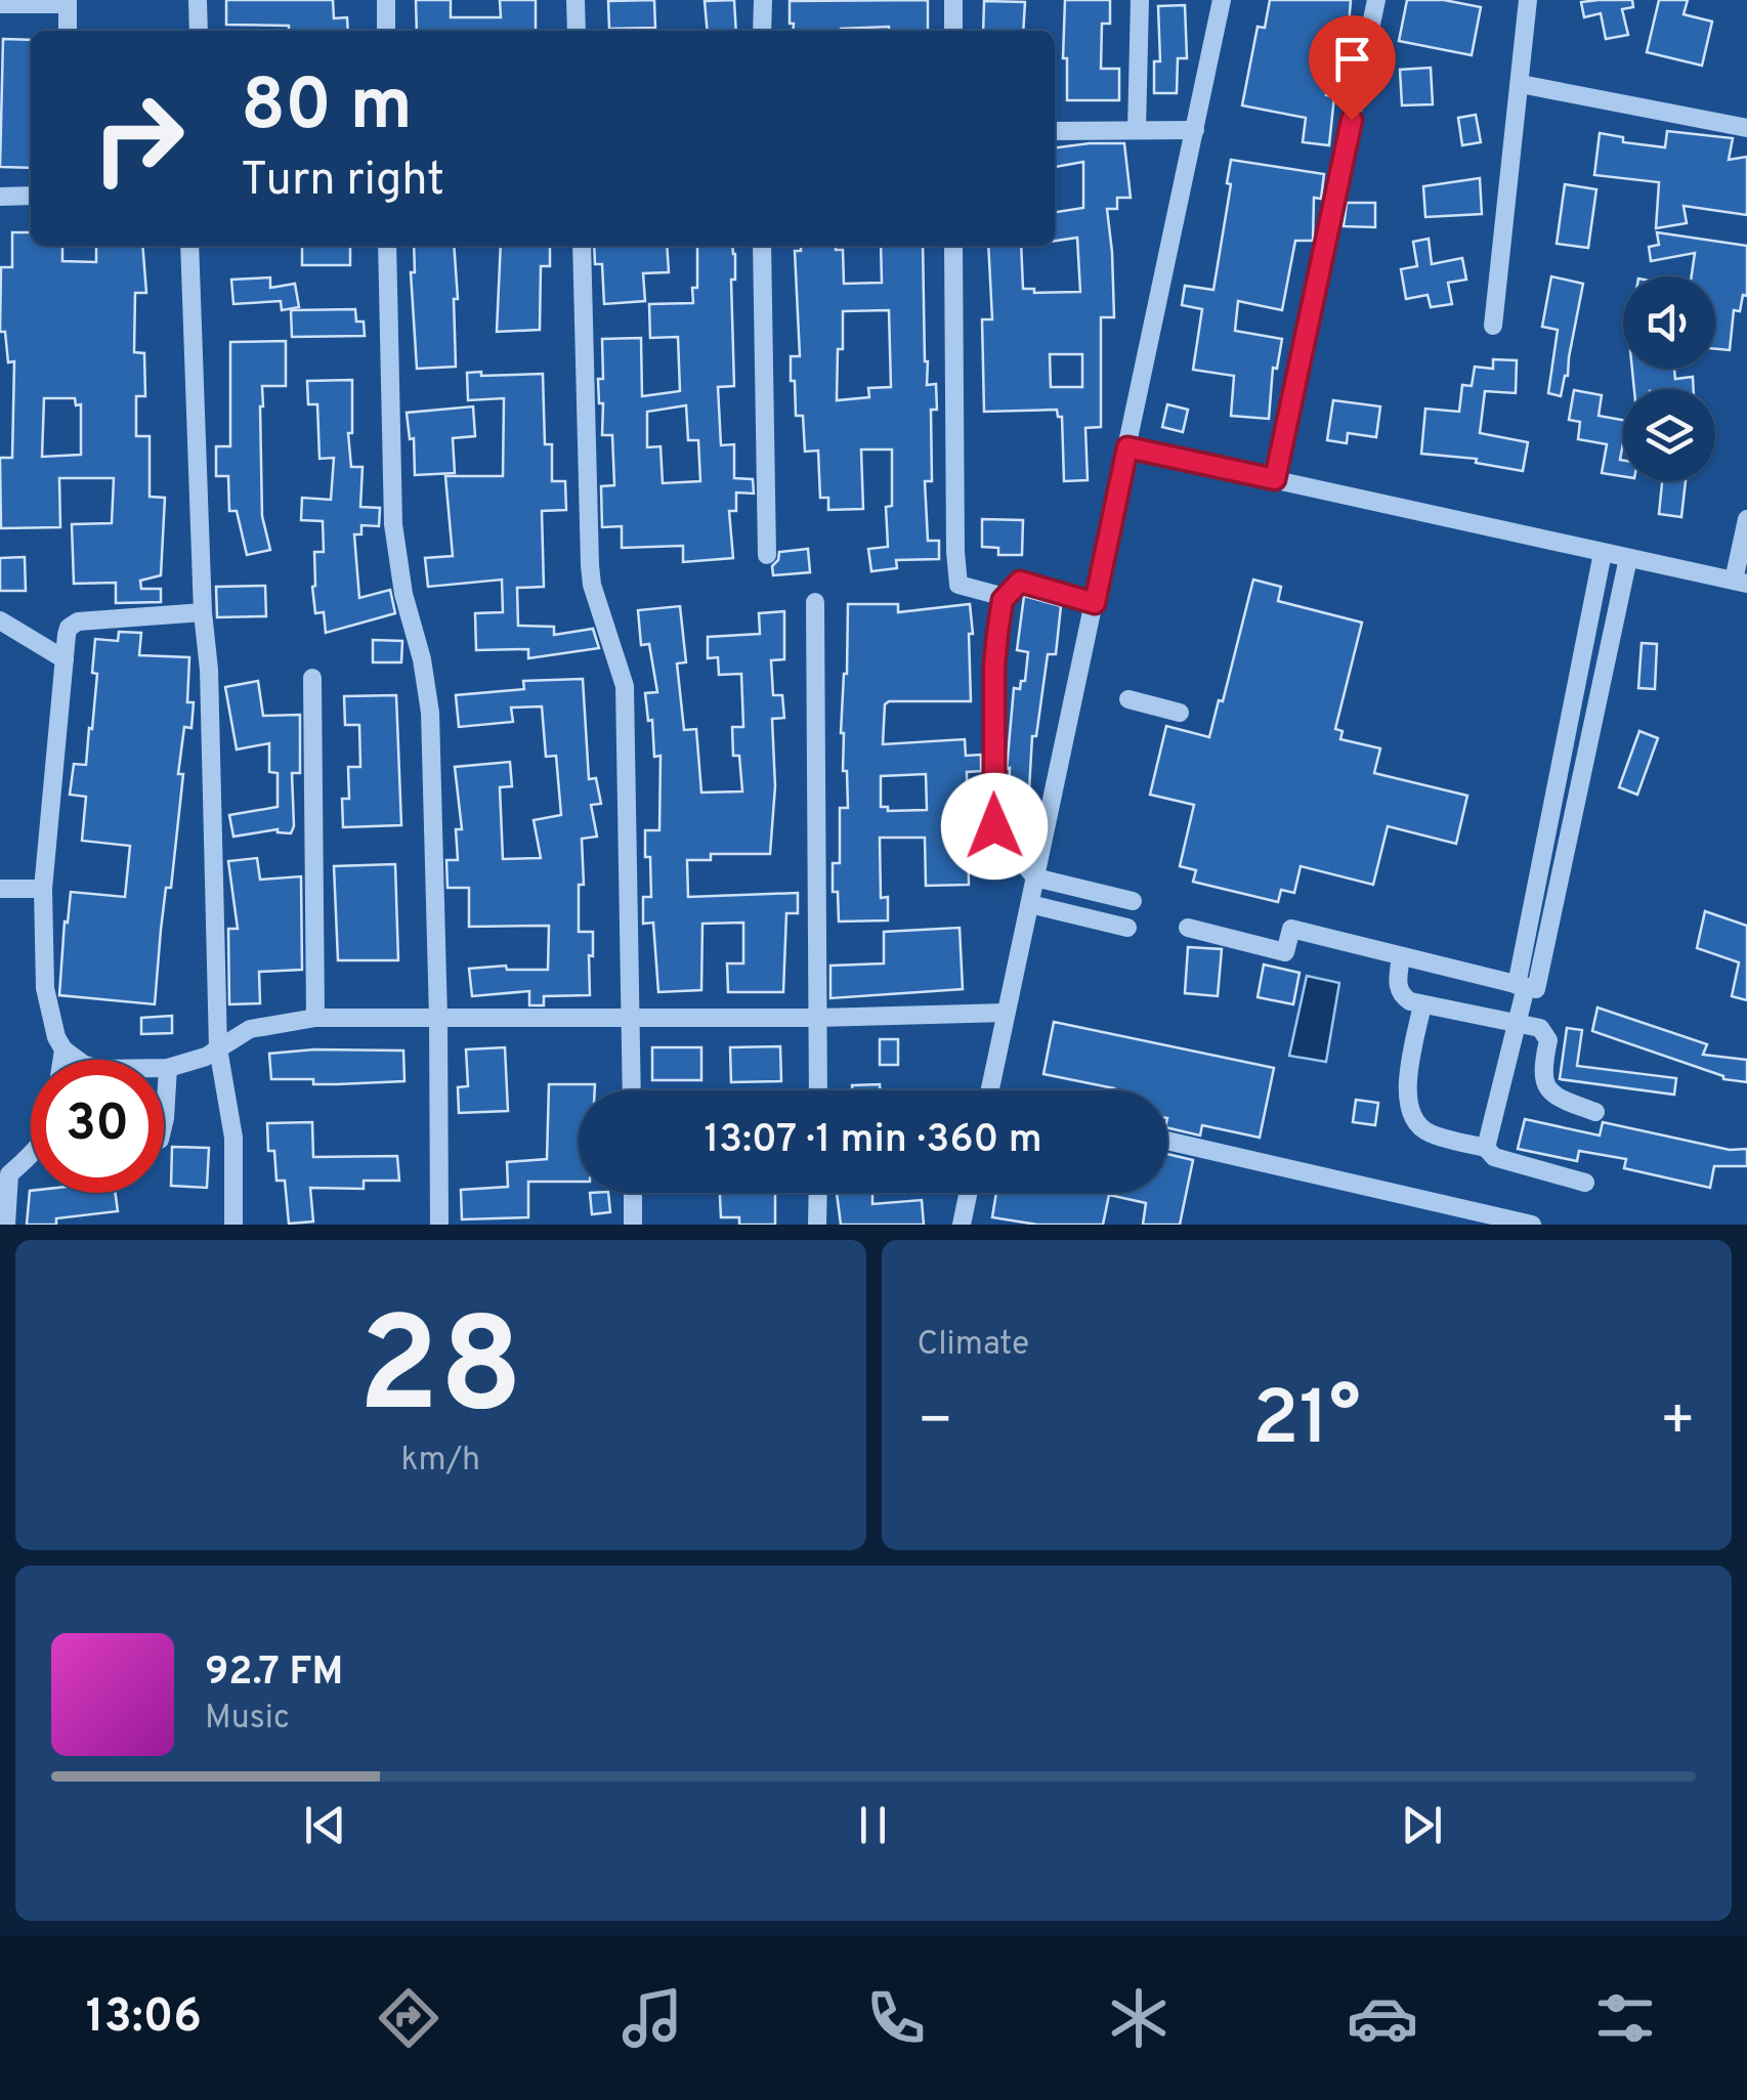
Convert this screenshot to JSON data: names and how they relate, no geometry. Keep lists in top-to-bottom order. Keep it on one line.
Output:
{"page":{"turn":["80 m","Turn right"],"limit":"30","trip":"13:07 · 1 min · 360 m","tile":[["28","km/h"],"Climate"],"heat":["−","21°","+"],"song":["92.7 FM","Music"],"tabs":"13:06"}}
